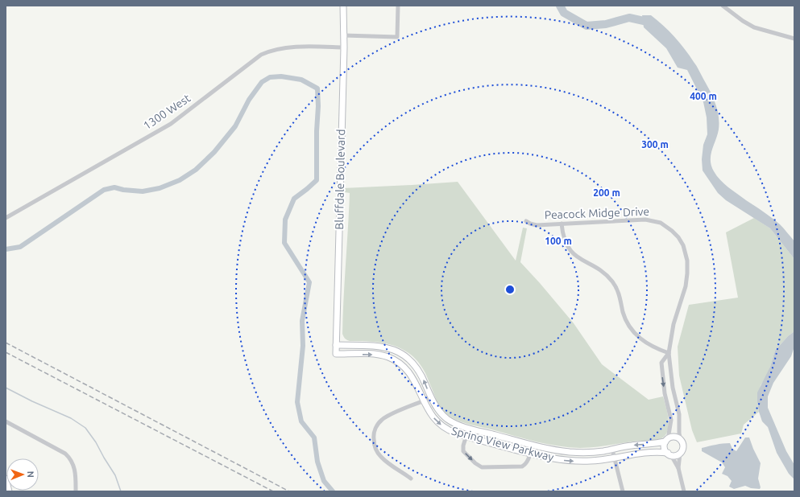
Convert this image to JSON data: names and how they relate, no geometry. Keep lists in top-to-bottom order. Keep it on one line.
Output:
{"streets":{"street":["1300 West","Bluffdale Boulevard","Peacock Midge Drive","Spring View Parkway"]},"crossings":[["1300 West","Bluffdale Boulevard"],["Bluffdale Boulevard","Spring View Parkway"],["Peacock Midge Drive","Spring View Parkway"]],"north":"right","rings":["400 m","300 m","200 m","100 m"]}
